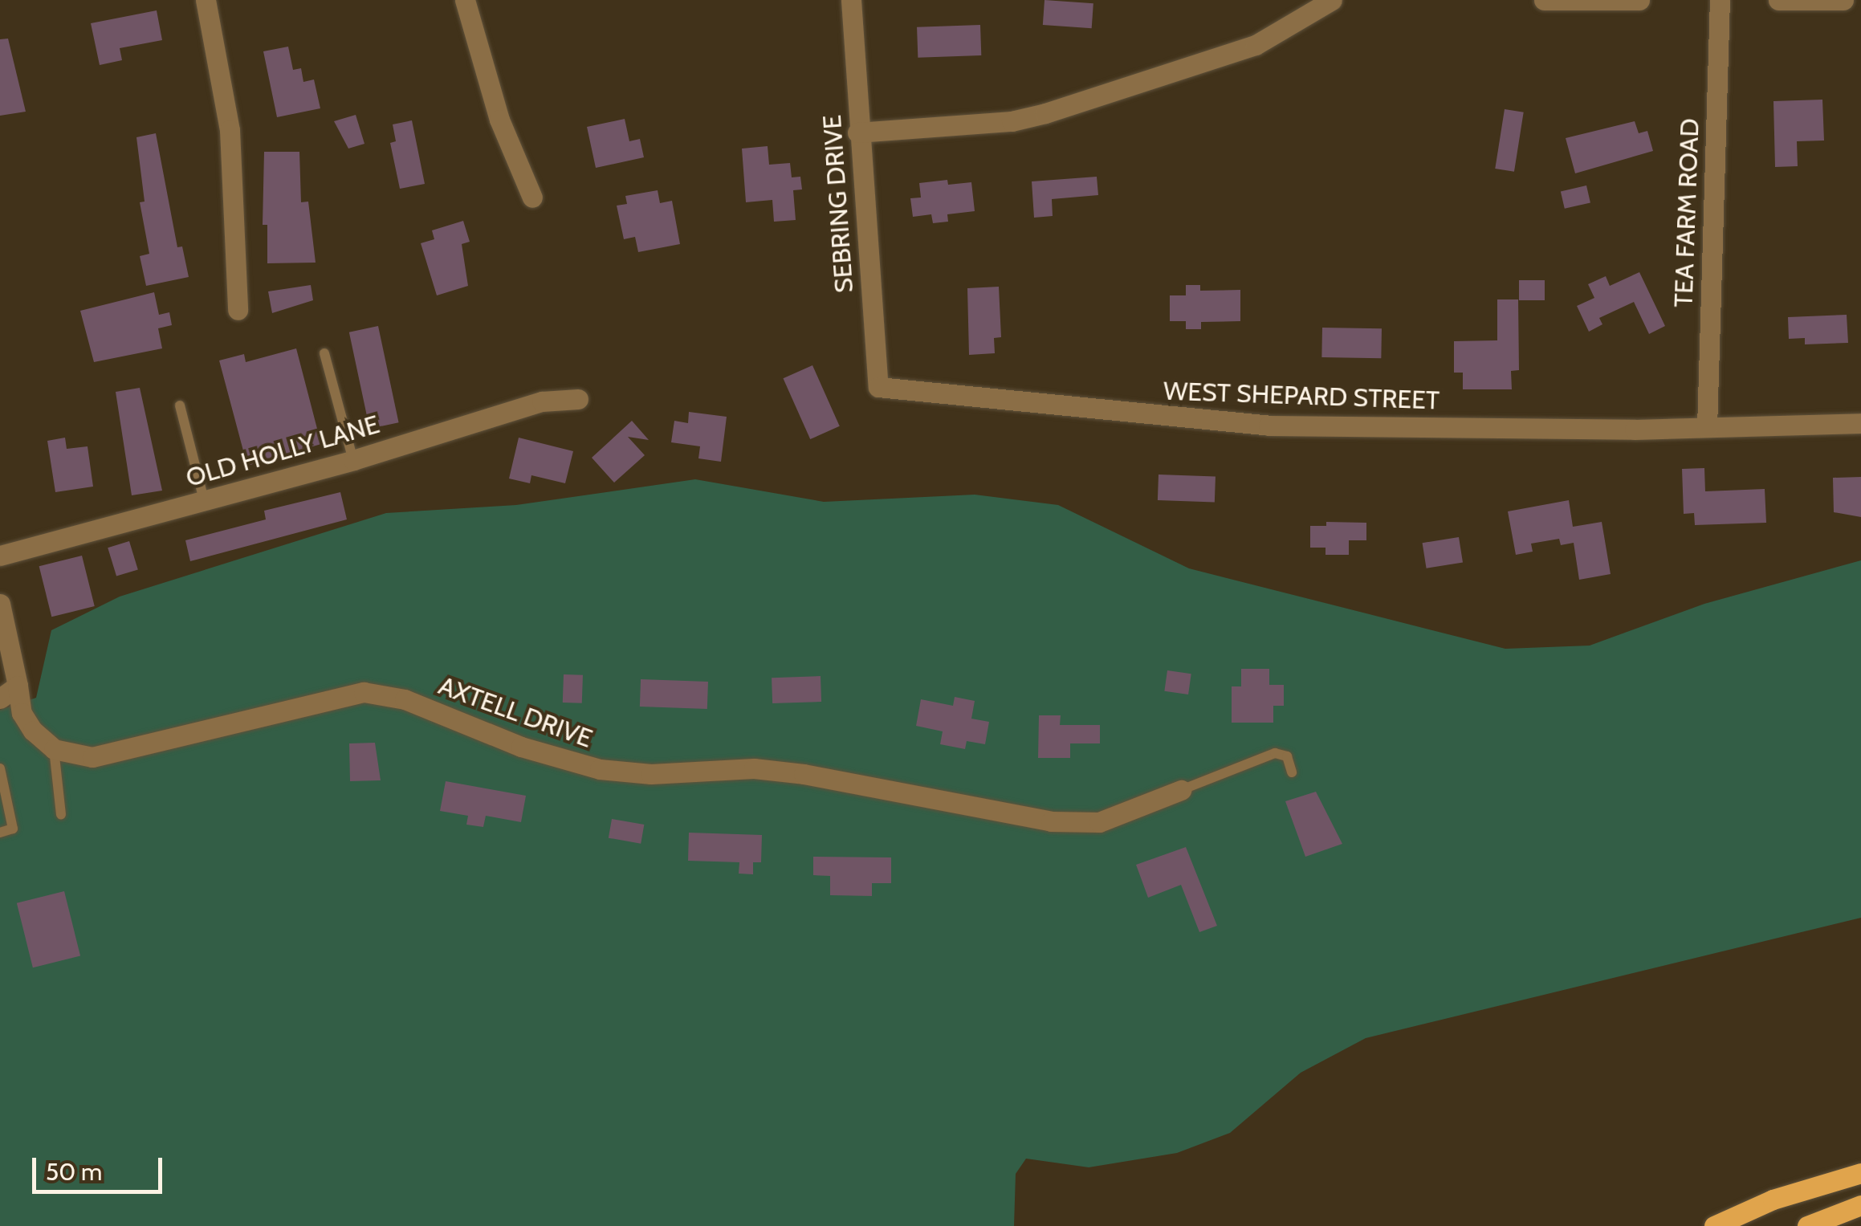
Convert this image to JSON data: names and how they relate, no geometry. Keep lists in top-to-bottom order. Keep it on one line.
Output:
{"streets":{"street":["SEBRING DRIVE","TEA FARM ROAD","WEST SHEPARD STREET","OLD HOLLY LANE","AXTELL DRIVE"]},"crossings":[["SEBRING DRIVE","WEST SHEPARD STREET"],["TEA FARM ROAD","WEST SHEPARD STREET"]],"scale_bar":"50 m"}
